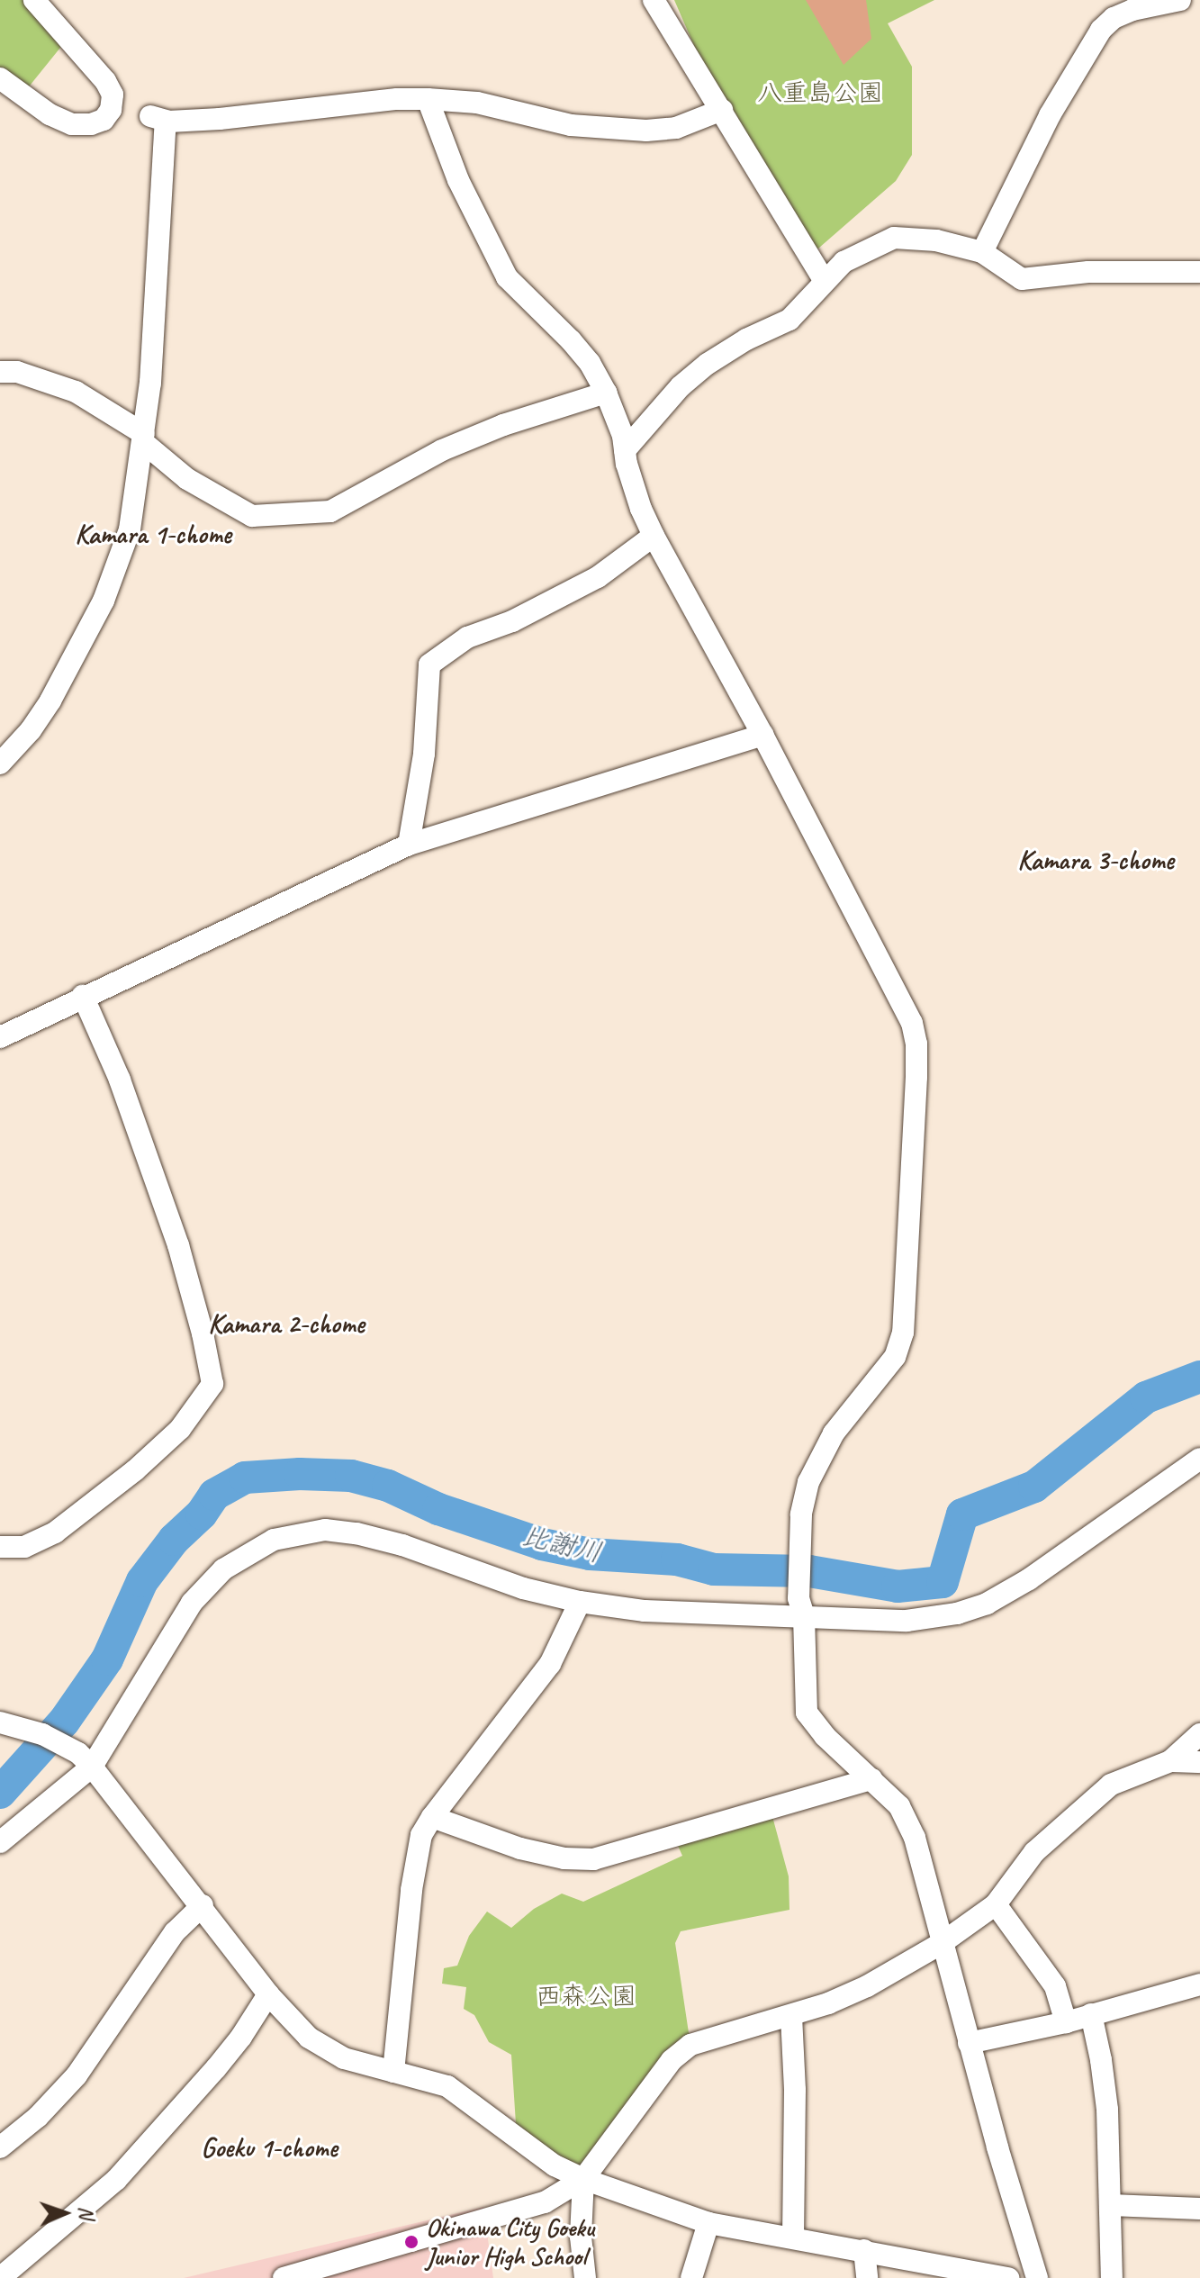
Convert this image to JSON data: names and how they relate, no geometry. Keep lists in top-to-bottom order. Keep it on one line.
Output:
{"districts":["Kamara 1-chome","Kamara 3-chome","Kamara 2-chome","Goeku 1-chome"],"water":["比謝川"],"parks":["八重島公園","西森公園"],"places":["Okinawa City Goeku Junior High School"],"north":"right"}
